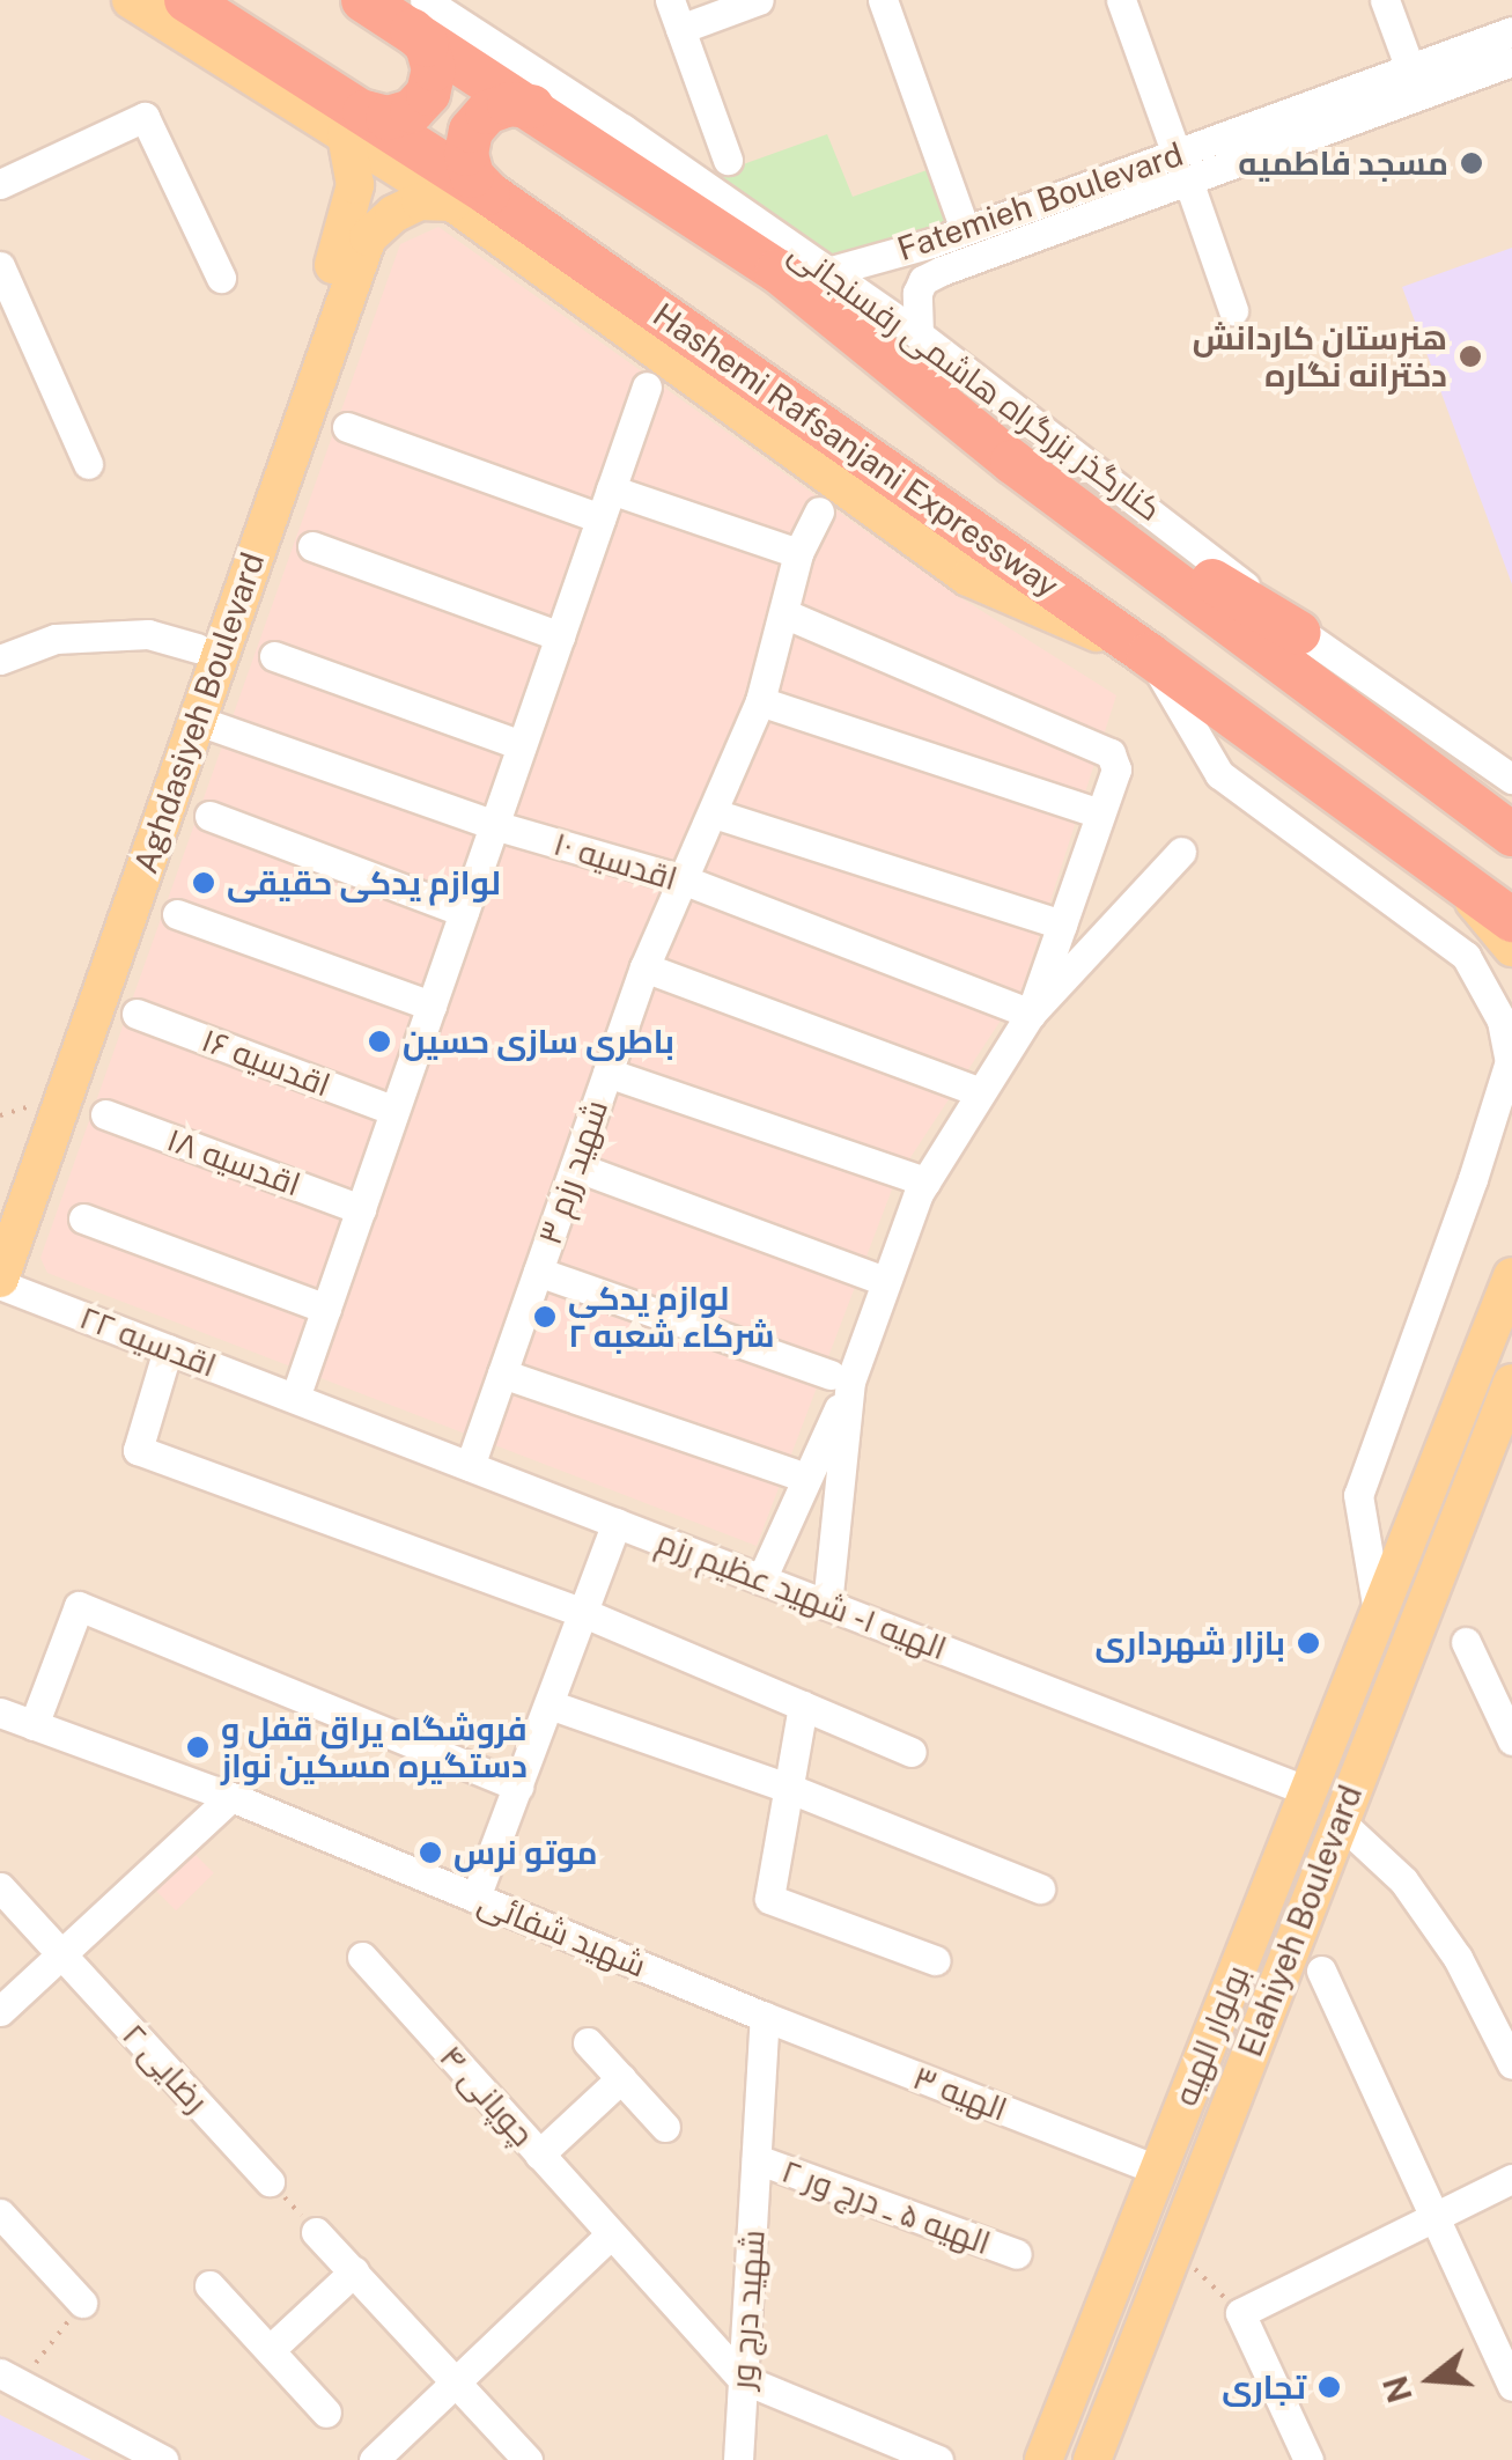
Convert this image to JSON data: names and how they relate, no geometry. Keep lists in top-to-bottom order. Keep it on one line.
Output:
{"streets":{"highway":["Hashemi Rafsanjani Expressway"],"main road":["Aghdasiyeh Boulevard","Elahiyeh Boulevard","بولوار الهیه"],"street":["Fatemieh Boulevard","کنارگذر بزرگراه هاشمی رفسنجانی","اقدسیه ۱۰","اقدسیه ۱۶","اقدسیه ۱۸","شهید رزم ۳","اقدسیه ۲۲","الهیه ۱ - شهید عظیم رزم","شهید شفائی","رضایی ۲","الهیه ۳","چوپانی ۴","الهیه ۵ ـ درج ور ۲","شهید درج ور"]},"crossings":[["Fatemieh Boulevard","کنارگذر بزرگراه هاشمی رفسنجانی"],["Hashemi Rafsanjani Expressway","Aghdasiyeh Boulevard"],["Aghdasiyeh Boulevard","اقدسیه ۱۰"],["Aghdasiyeh Boulevard","اقدسیه ۲۲"],["اقدسیه ۱۰","شهید رزم ۳"],["شهید رزم ۳","الهیه ۱ - شهید عظیم رزم"],["اقدسیه ۲۲","الهیه ۱ - شهید عظیم رزم"],["الهیه ۱ - شهید عظیم رزم","بولوار الهیه"],["شهید شفائی","الهیه ۳"],["شهید شفائی","شهید درج ور"],["بولوار الهیه","الهیه ۳"],["الهیه ۳","شهید درج ور"],["چوپانی ۴","شهید درج ور"],["الهیه ۵ ـ درج ور ۲","شهید درج ور"]],"places":["مسجد فاطمیه","هنرستان کاردانش دخترانه نگاره","لوازم یدکی حقیقی","باطری سازی حسین","لوازم یدکی شرکاء شعبه ۲","بازار شهرداری","فروشگاه یراق قفل و دستگیره مسکین نواز","موتو نرس","تجاری"],"north":"left"}
